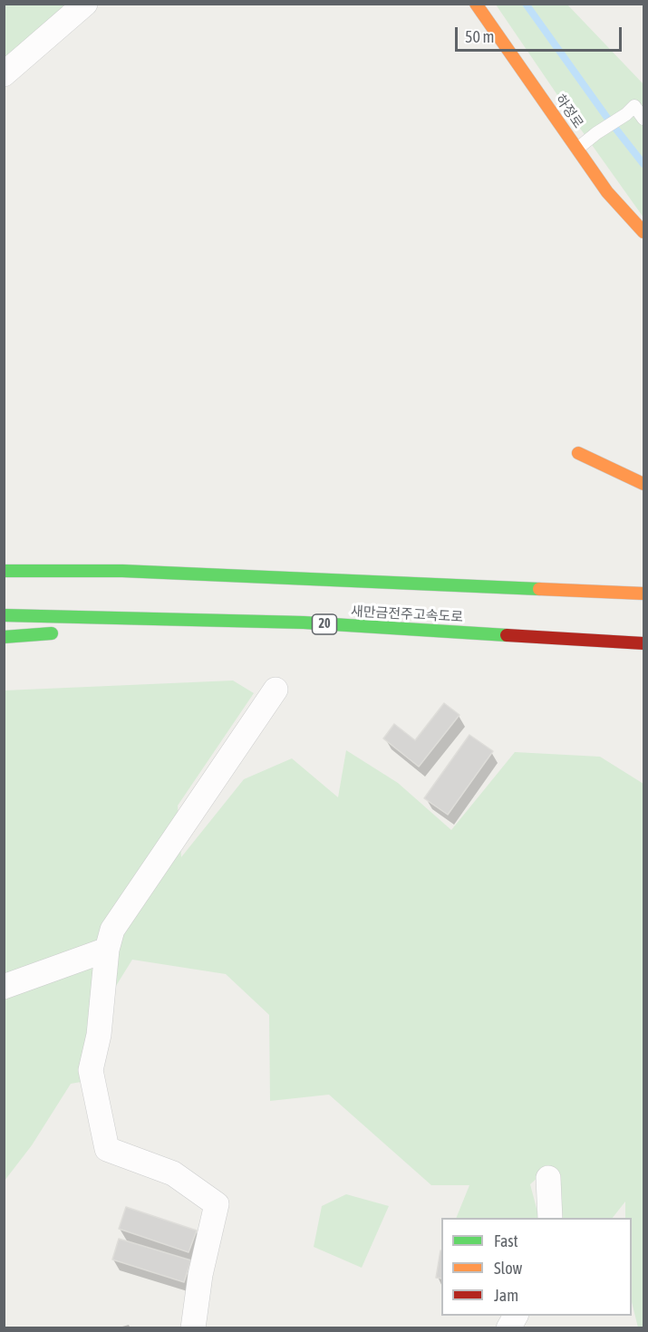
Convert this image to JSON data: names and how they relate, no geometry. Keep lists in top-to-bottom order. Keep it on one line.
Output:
{"streets":{"main road":["하정로","새만금전주고속도로","20"]},"legend":["Fast","Slow","Jam"],"scale_bar":"50 m"}
